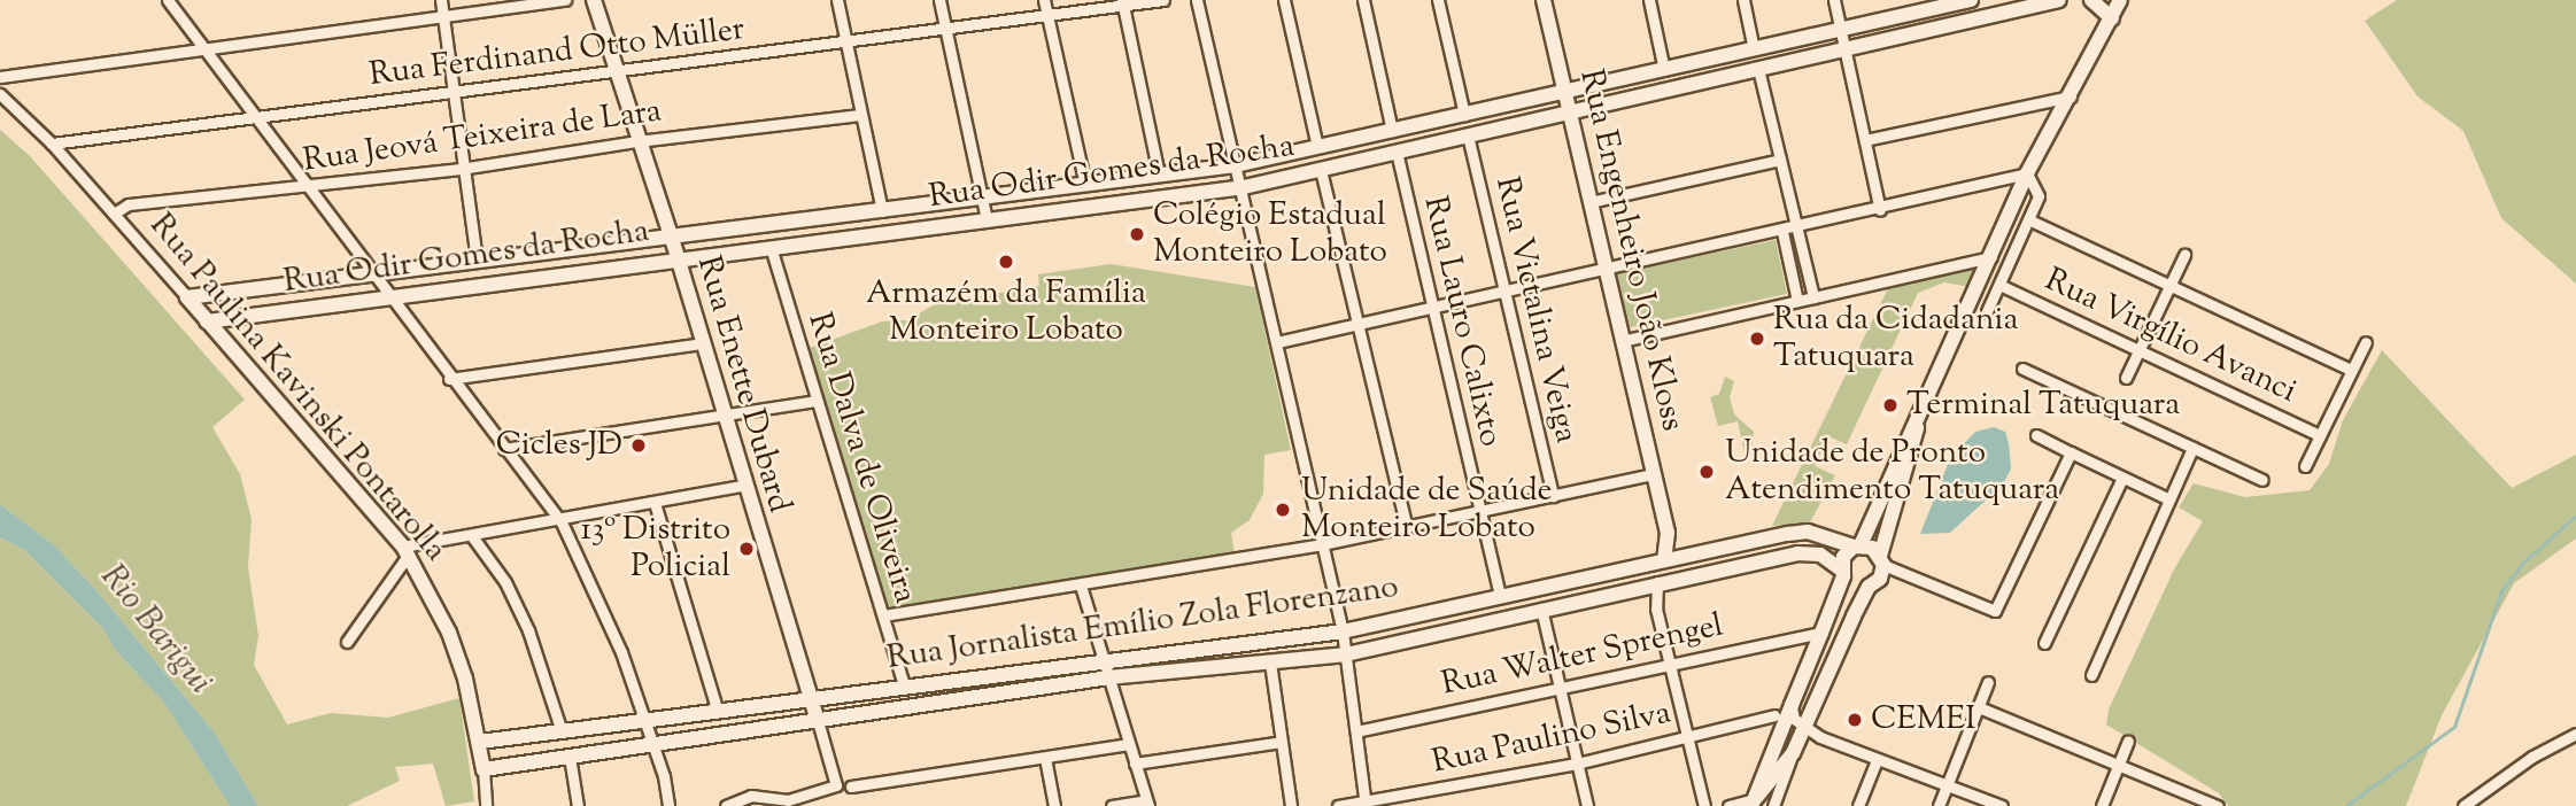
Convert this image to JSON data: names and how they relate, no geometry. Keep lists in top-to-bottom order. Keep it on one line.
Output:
{"streets":{"street":["Rua Ferdinand Otto Müller","Rua Jeová Teixeira de Lara","Rua Odir Gomes da Rocha","Rua Engenheiro João Kloss","Rua Victalina Veiga","Rua Lauro Calixto","Rua Virgílio Avanci","Rua Enette Dubard","Rua Paulina Kavinski Pontarolla","Rua Dalva de Oliveira","Rua Jornalista Emílio Zola Florenzano","Rua Walter Sprengel","Rua Paulino Silva"]},"crossings":[["Rua Ferdinand Otto Müller","Rua Enette Dubard"],["Rua Ferdinand Otto Müller","Rua Paulina Kavinski Pontarolla"],["Rua Jeová Teixeira de Lara","Rua Enette Dubard"],["Rua Jeová Teixeira de Lara","Rua Paulina Kavinski Pontarolla"],["Rua Odir Gomes da Rocha","Rua Engenheiro João Kloss"],["Rua Odir Gomes da Rocha","Rua Victalina Veiga"],["Rua Odir Gomes da Rocha","Rua Lauro Calixto"],["Rua Odir Gomes da Rocha","Rua Enette Dubard"],["Rua Odir Gomes da Rocha","Rua Paulina Kavinski Pontarolla"],["Rua Odir Gomes da Rocha","Rua Dalva de Oliveira"],["Rua Engenheiro João Kloss","Rua Jornalista Emílio Zola Florenzano"],["Rua Lauro Calixto","Rua Jornalista Emílio Zola Florenzano"],["Rua Enette Dubard","Rua Jornalista Emílio Zola Florenzano"],["Rua Paulina Kavinski Pontarolla","Rua Jornalista Emílio Zola Florenzano"],["Rua Dalva de Oliveira","Rua Jornalista Emílio Zola Florenzano"]],"water":["Rio Barigui"],"places":["Colégio Estadual Monteiro Lobato","Armazém da Família Monteiro Lobato","Rua da Cidadania Tatuquara","Terminal Tatuquara","Cicles JD","Unidade de Pronto Atendimento Tatuquara","Unidade de Saúde Monteiro Lobato","13º Distrito Policial","CEMEI"]}
